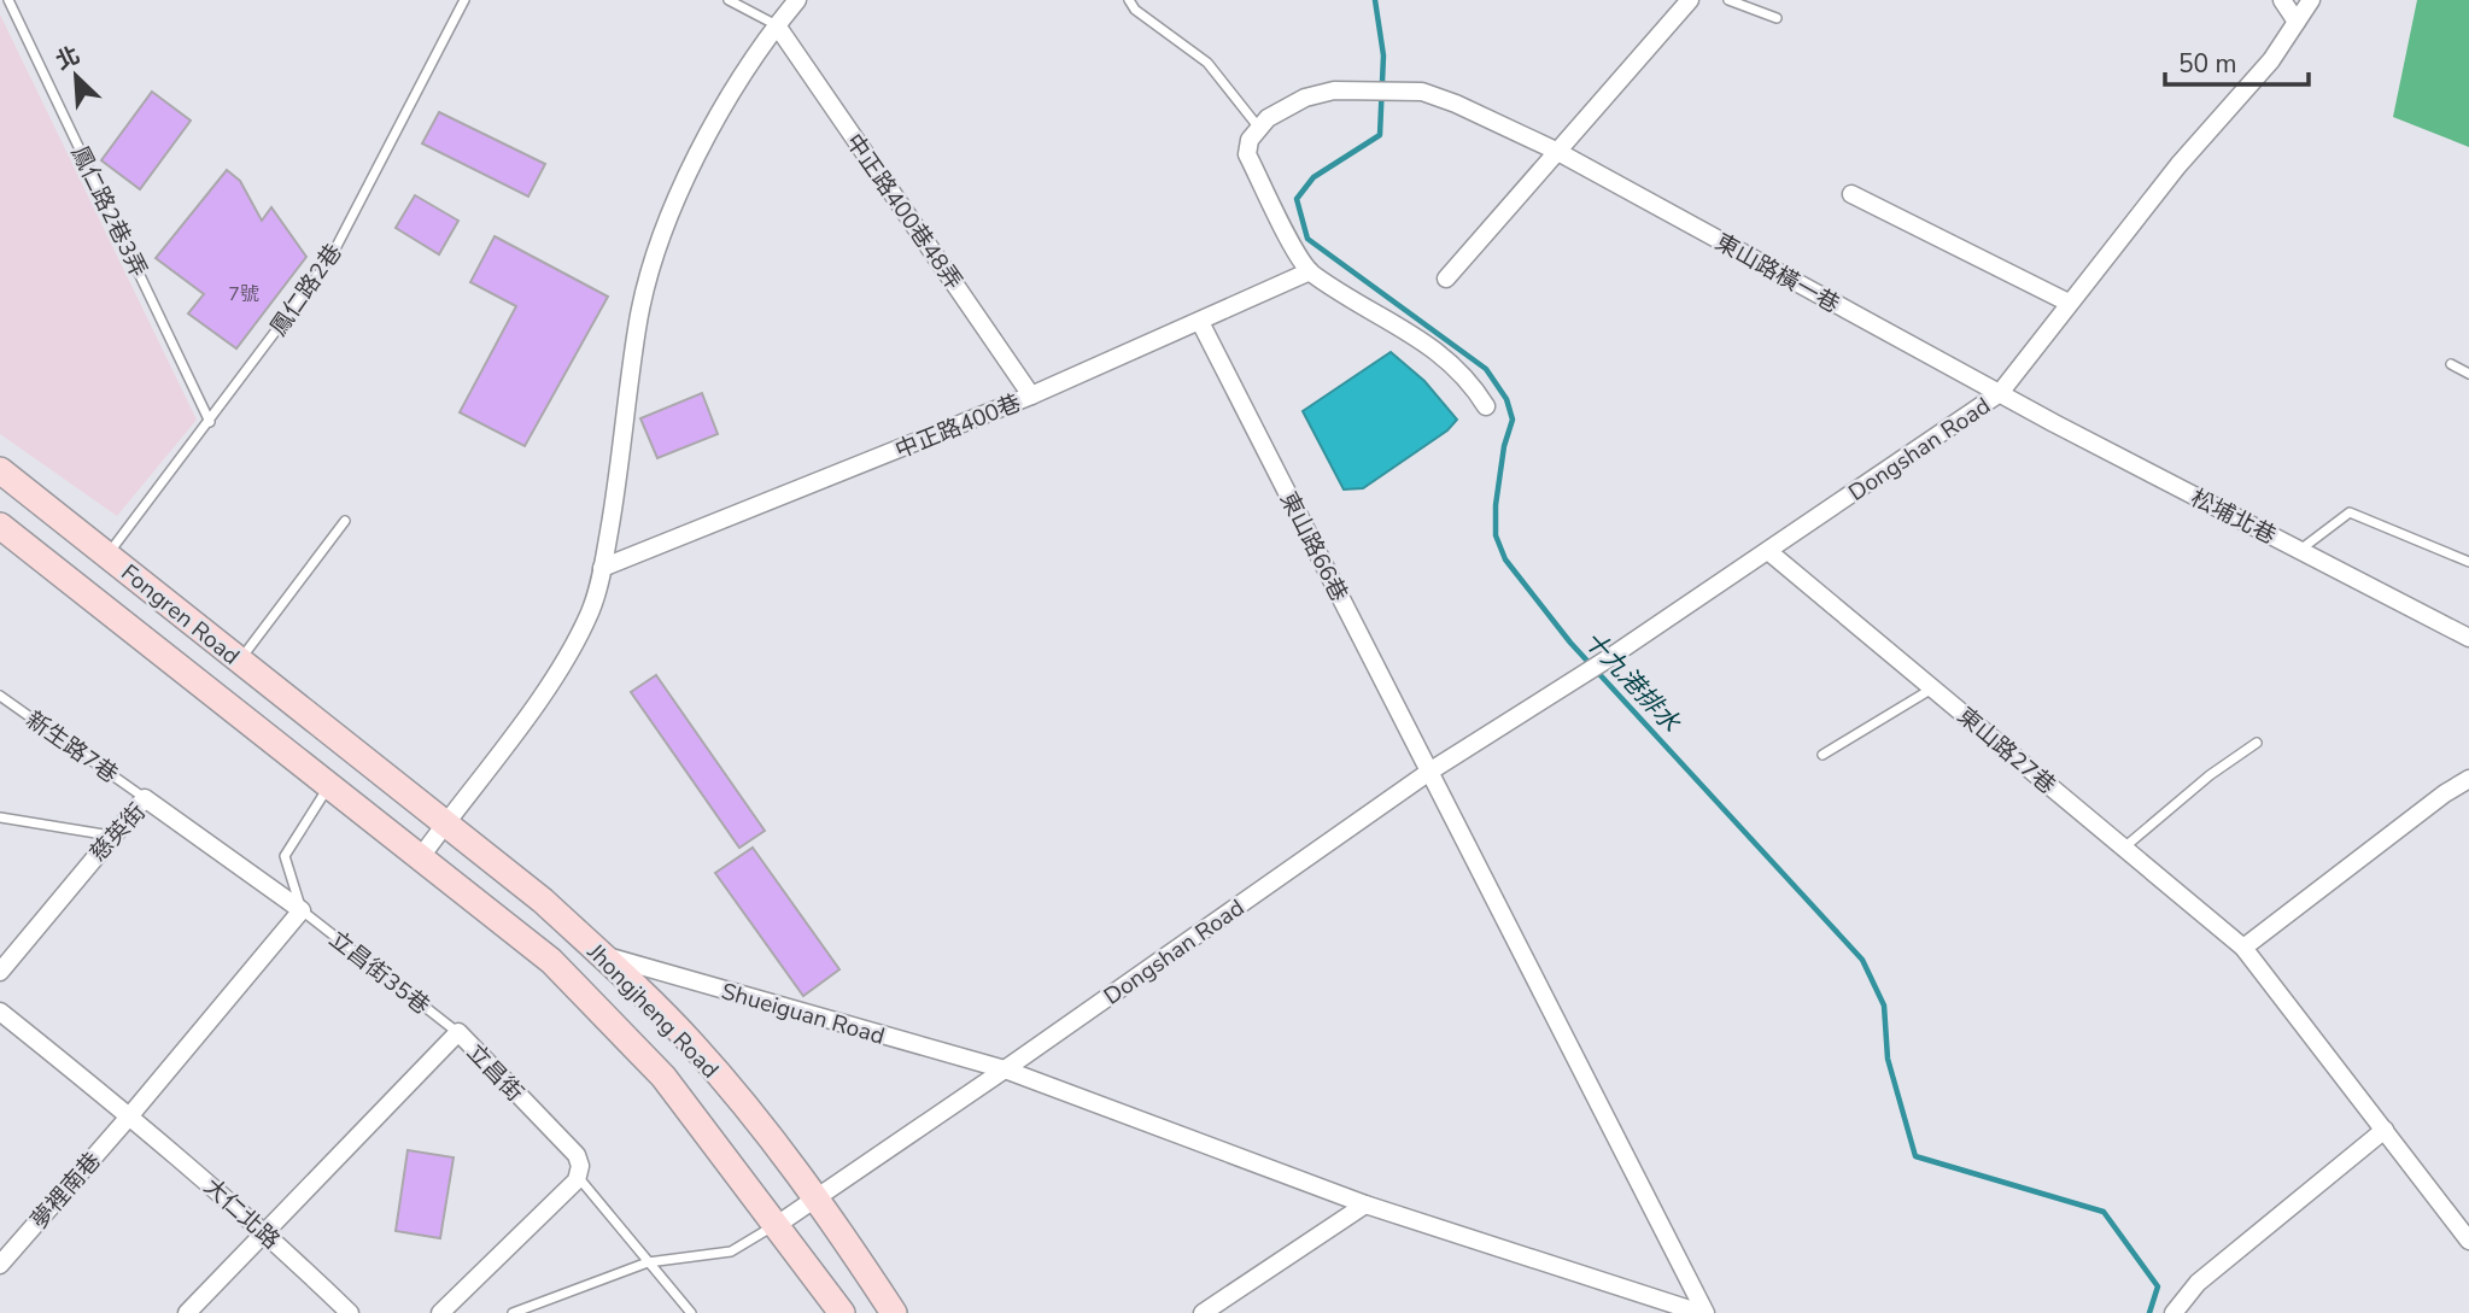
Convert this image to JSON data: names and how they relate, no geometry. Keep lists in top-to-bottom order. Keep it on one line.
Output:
{"streets":{"main road":["Fongren Road","Jhongjheng Road"],"street":["中正路400巷48弄","東山路橫一巷","中正路400巷","Dongshan Road","松埔北巷","東山路66巷","東山路27巷","慈英街","Shueiguan Road","立昌街","夢裡南巷","大仁北路"],"lane":["鳳仁路2巷3弄","鳳仁路2巷","新生路7巷","立昌街35巷"]},"crossings":[["鳳仁路2巷3弄","鳳仁路2巷"],["中正路400巷48弄","中正路400巷"],["東山路橫一巷","Dongshan Road"],["東山路橫一巷","松埔北巷"],["鳳仁路2巷","Fongren Road"],["中正路400巷","東山路66巷"],["Dongshan Road","松埔北巷"],["Dongshan Road","東山路66巷"],["Dongshan Road","東山路27巷"],["Dongshan Road","Jhongjheng Road"],["Dongshan Road","Shueiguan Road"],["東山路66巷","Shueiguan Road"],["Fongren Road","Jhongjheng Road"],["新生路7巷","慈英街"],["慈英街","立昌街35巷"],["立昌街35巷","立昌街"],["Jhongjheng Road","Shueiguan Road"],["立昌街","大仁北路"],["夢裡南巷","大仁北路"]],"water":["十九港排水"],"house_numbers":["7號"],"scale_bar":"50 m","north":"top left"}
